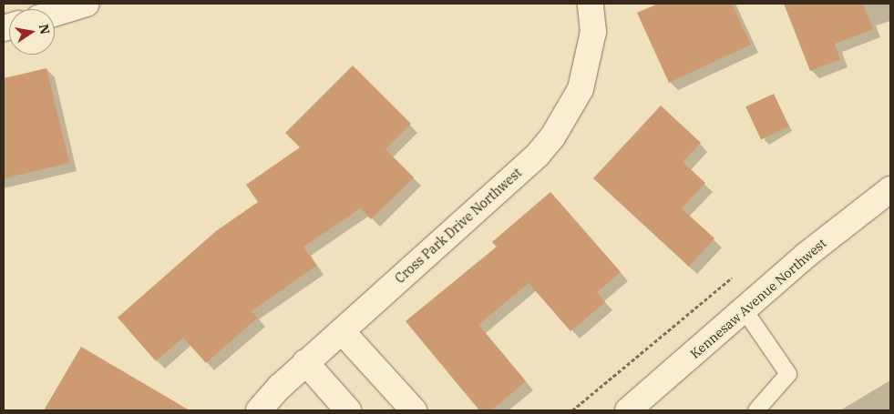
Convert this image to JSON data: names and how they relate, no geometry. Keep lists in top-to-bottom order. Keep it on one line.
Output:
{"streets":{"street":["Cross Park Drive Northwest","Kennesaw Avenue Northwest"]},"north":"right"}
